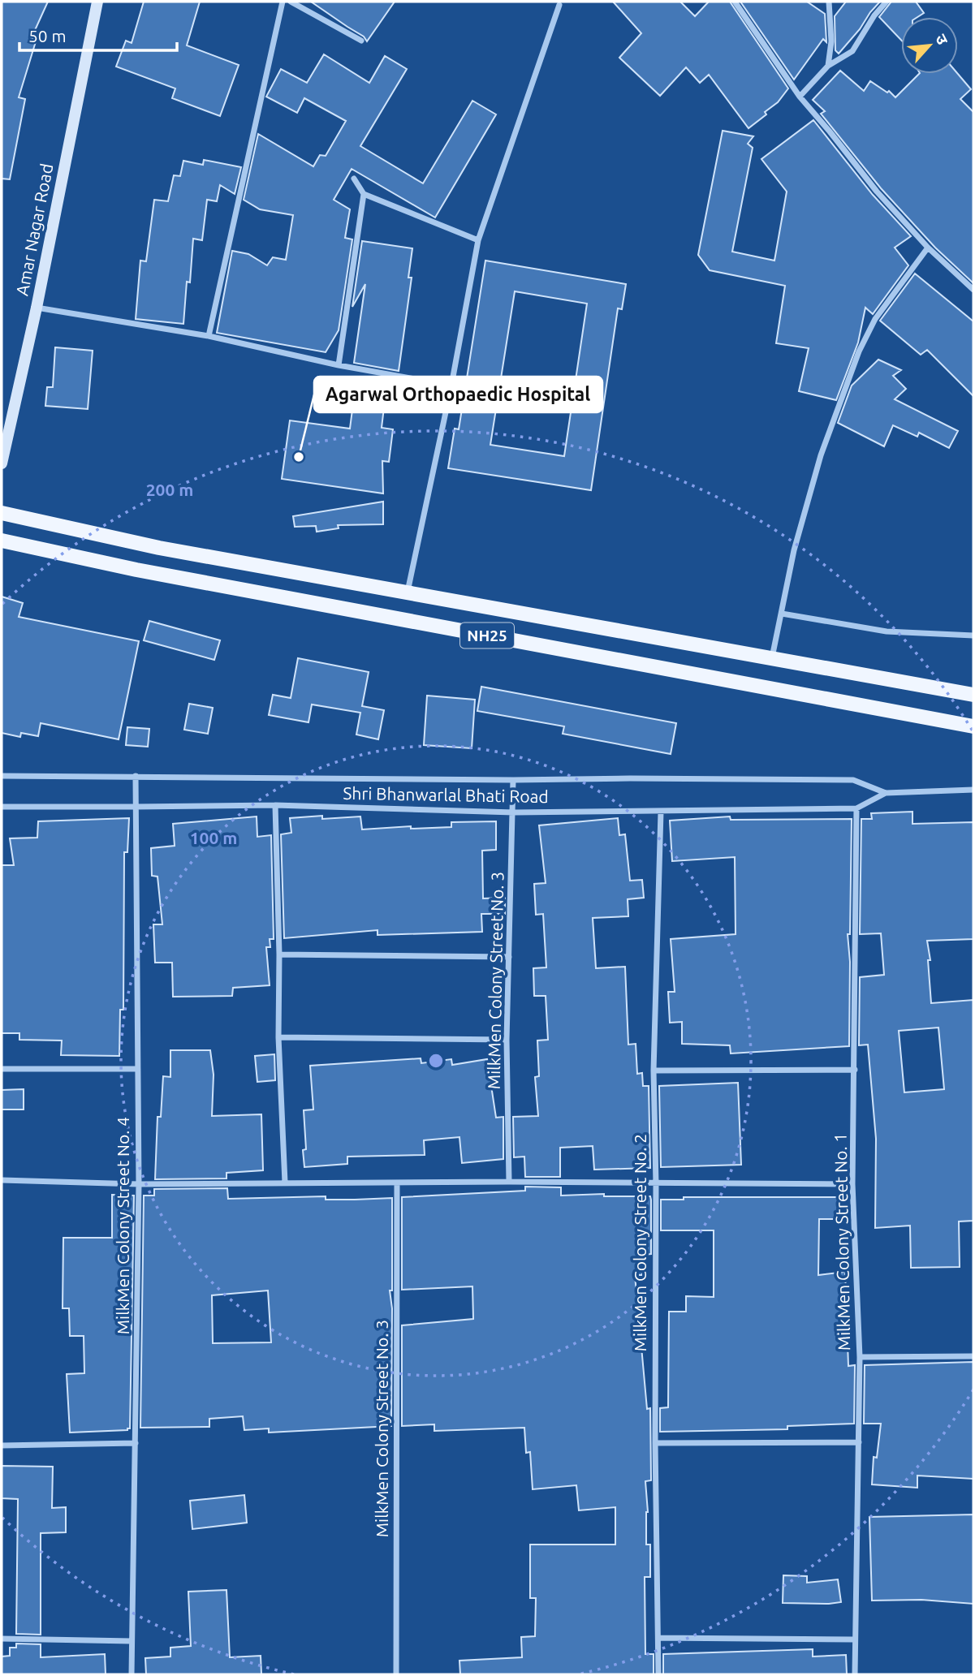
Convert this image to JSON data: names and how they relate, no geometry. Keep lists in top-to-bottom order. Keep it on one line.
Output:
{"streets":{"main road":["NH25"],"street":["Amar Nagar Road","Shri Bhanwarlal Bhati Road","MilkMen Colony Street No. 3","MilkMen Colony Street No. 4","MilkMen Colony Street No. 1","MilkMen Colony Street No. 2"]},"crossings":[["Shri Bhanwarlal Bhati Road","MilkMen Colony Street No. 3"],["Shri Bhanwarlal Bhati Road","MilkMen Colony Street No. 4"],["Shri Bhanwarlal Bhati Road","MilkMen Colony Street No. 1"],["Shri Bhanwarlal Bhati Road","MilkMen Colony Street No. 2"]],"places":["Agarwal Orthopaedic Hospital"],"scale_bar":"50 m","north":"top right","rings":["200 m","100 m"]}
